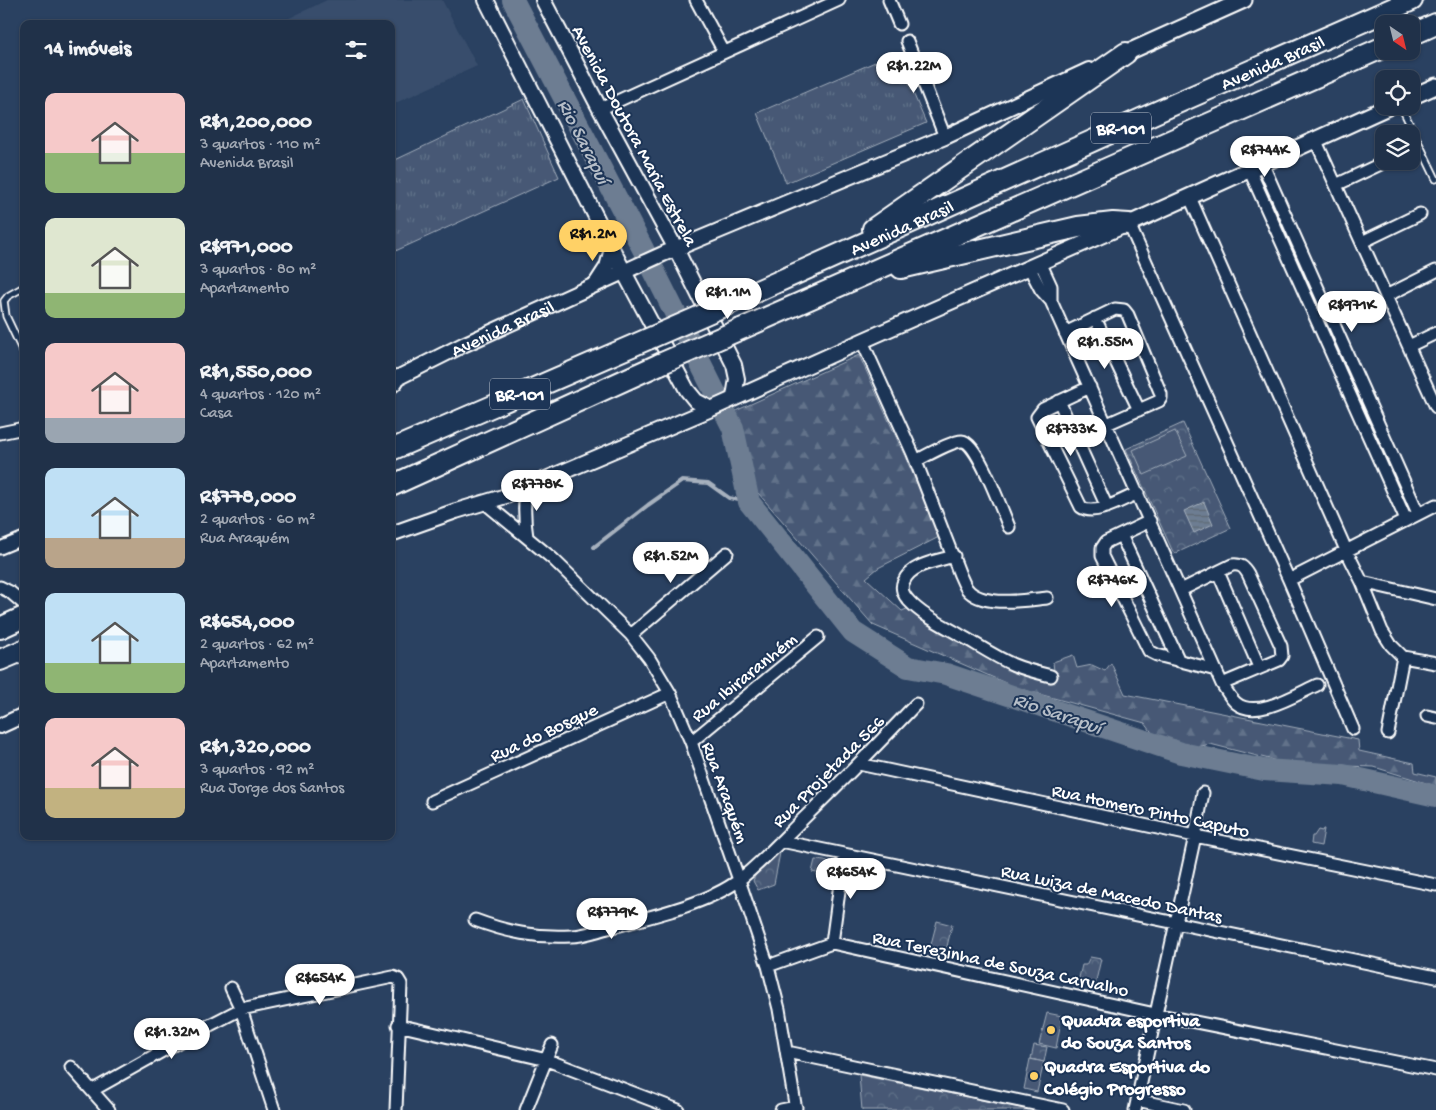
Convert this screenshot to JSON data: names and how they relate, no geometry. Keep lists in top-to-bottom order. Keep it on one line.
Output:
{"streets":{"highway":["Avenida Brasil","BR-101"],"street":["Avenida Doutora Maria Estrela","Rua Ibiraranhém","Rua do Bosque","Rua Projetada 566","Rua Araquém","Rua Homero Pinto Caputo","Rua Luiza de Macedo Dantas","Rua Terezinha de Souza Carvalho"]},"crossings":[["Avenida Brasil","Avenida Doutora Maria Estrela"],["Rua Ibiraranhém","Rua Araquém"],["Rua do Bosque","Rua Araquém"],["Rua Projetada 566","Rua Araquém"],["Rua Projetada 566","Rua Homero Pinto Caputo"],["Rua Projetada 566","Rua Luiza de Macedo Dantas"]],"water":["Rio Sarapuí"],"places":["Quadra esportiva do Souza Santos","Quadra Esportiva do Colégio Progresso"],"north":"bottom right","page":{"heading":"14 imóveis","price":["R$1.22M","R$744K","R$1.2M","R$1.1M","R$971K","R$1.55M","R$733K","R$778K","R$1.52M","R$746K","R$654K","R$779K","R$654K","R$1.32M"],"list":[{"name":"R$1,200,000","note":"3 quartos · 110 m² · Avenida Brasil"},{"name":"R$971,000","note":"3 quartos · 80 m² · Apartamento"},{"name":"R$1,550,000","note":"4 quartos · 120 m² · Casa"},{"name":"R$778,000","note":"2 quartos · 60 m² · Rua Araquém"},{"name":"R$654,000","note":"2 quartos · 62 m² · Apartamento"},{"name":"R$1,320,000","note":"3 quartos · 92 m² · Rua Jorge dos Santos"}]}}
